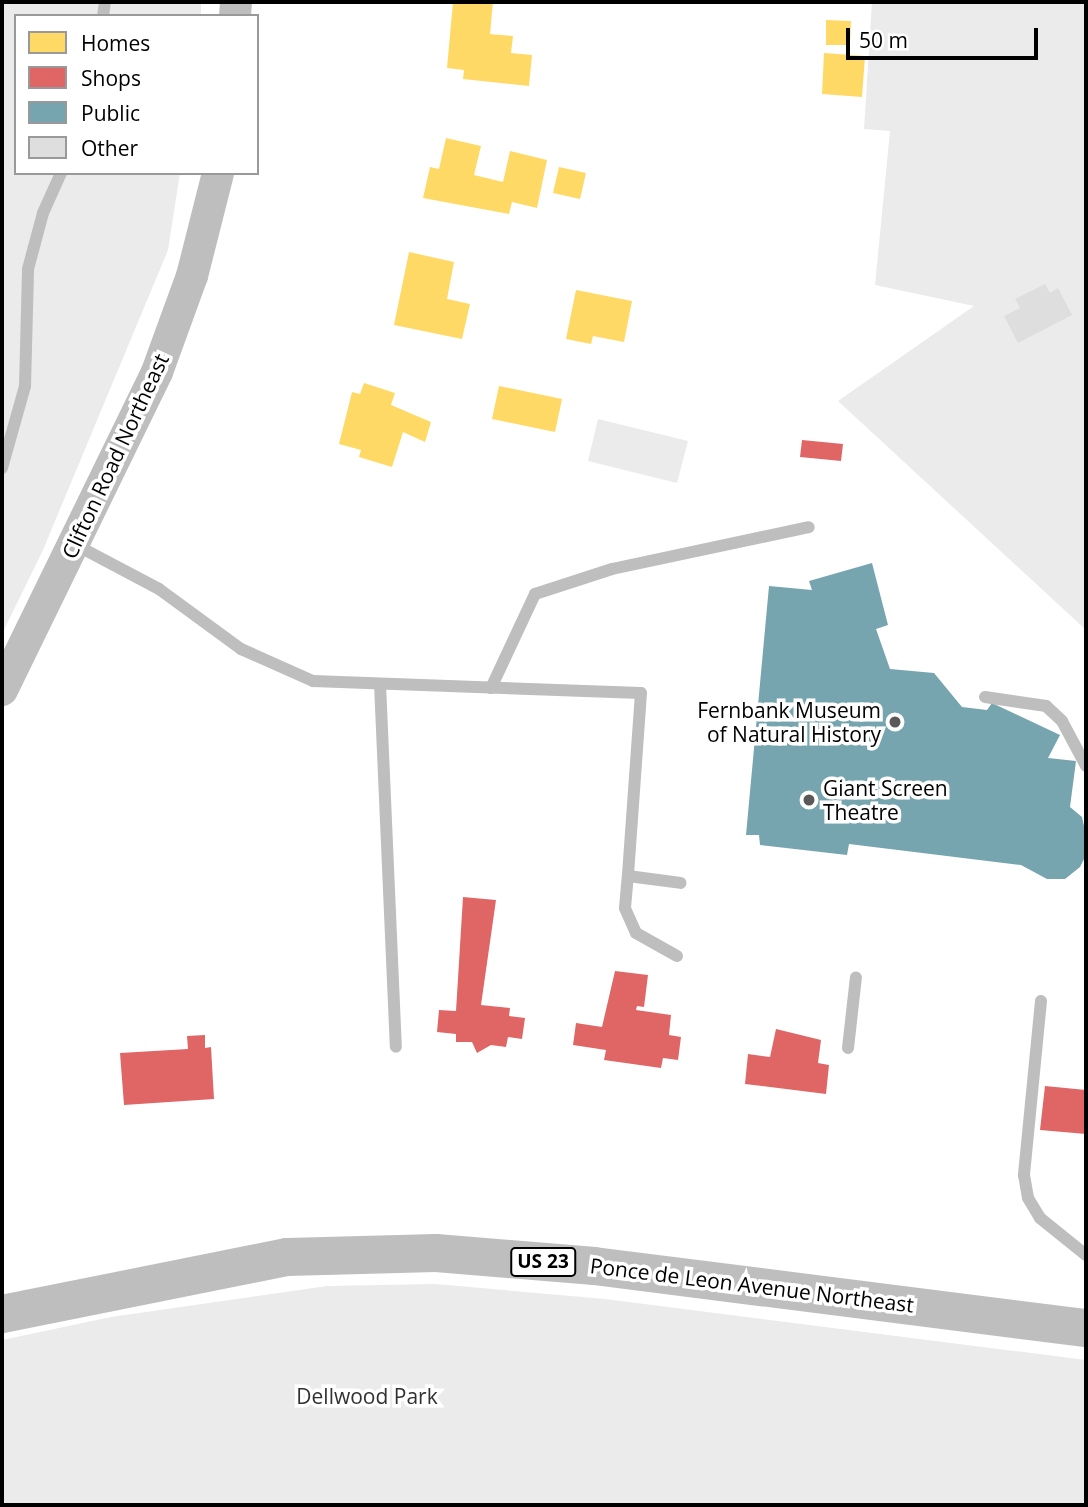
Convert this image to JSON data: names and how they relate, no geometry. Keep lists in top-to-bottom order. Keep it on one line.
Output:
{"streets":{"highway":["US 23","Ponce de Leon Avenue Northeast"],"street":["Clifton Road Northeast"]},"parks":["Dellwood Park"],"places":["Fernbank Museum of Natural History","Giant Screen Theatre"],"legend":["Homes","Shops","Public","Other"],"scale_bar":"50 m"}
